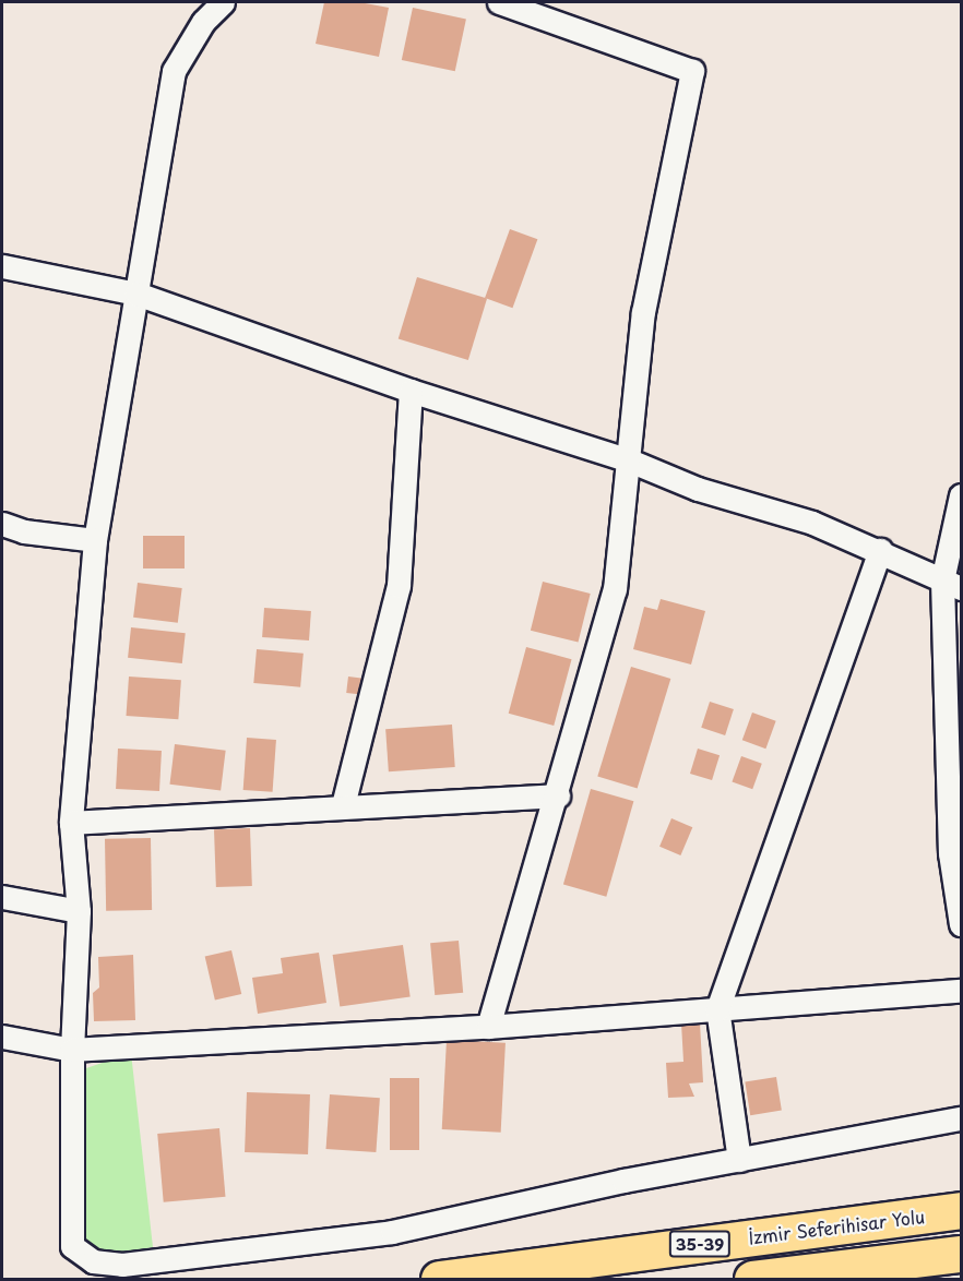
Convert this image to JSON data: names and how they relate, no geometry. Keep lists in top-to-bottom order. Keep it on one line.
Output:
{"streets":{"main road":["İzmir Seferihisar Yolu","35-39"]}}
